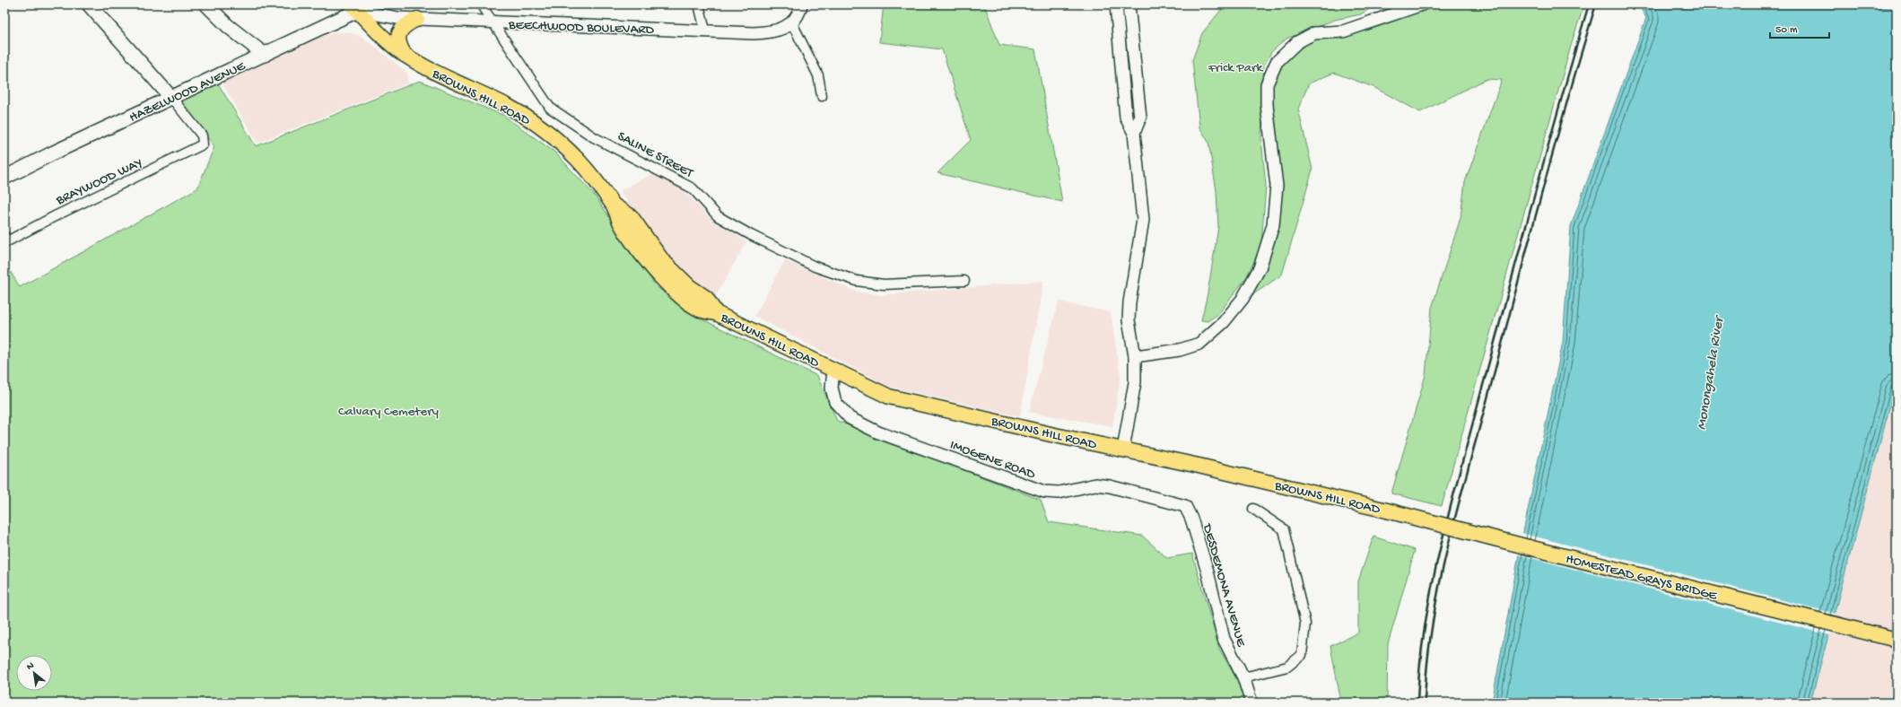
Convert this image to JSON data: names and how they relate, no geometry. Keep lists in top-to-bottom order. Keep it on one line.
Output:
{"streets":{"main road":["HAZELWOOD AVENUE","BROWNS HILL ROAD","HOMESTEAD GRAYS BRIDGE"],"street":["BEECHWOOD BOULEVARD","SALINE STREET","BRAYWOOD WAY","IMOGENE ROAD","DESDEMONA AVENUE"]},"crossings":[["BEECHWOOD BOULEVARD","HAZELWOOD AVENUE"],["BEECHWOOD BOULEVARD","BROWNS HILL ROAD"],["BEECHWOOD BOULEVARD","SALINE STREET"],["HAZELWOOD AVENUE","BROWNS HILL ROAD"],["HAZELWOOD AVENUE","BRAYWOOD WAY"],["BROWNS HILL ROAD","IMOGENE ROAD"],["BROWNS HILL ROAD","HOMESTEAD GRAYS BRIDGE"],["IMOGENE ROAD","DESDEMONA AVENUE"]],"water":["Monongahela River"],"parks":["Frick Park","Calvary Cemetery"],"scale_bar":"50 m","north":"top left"}
